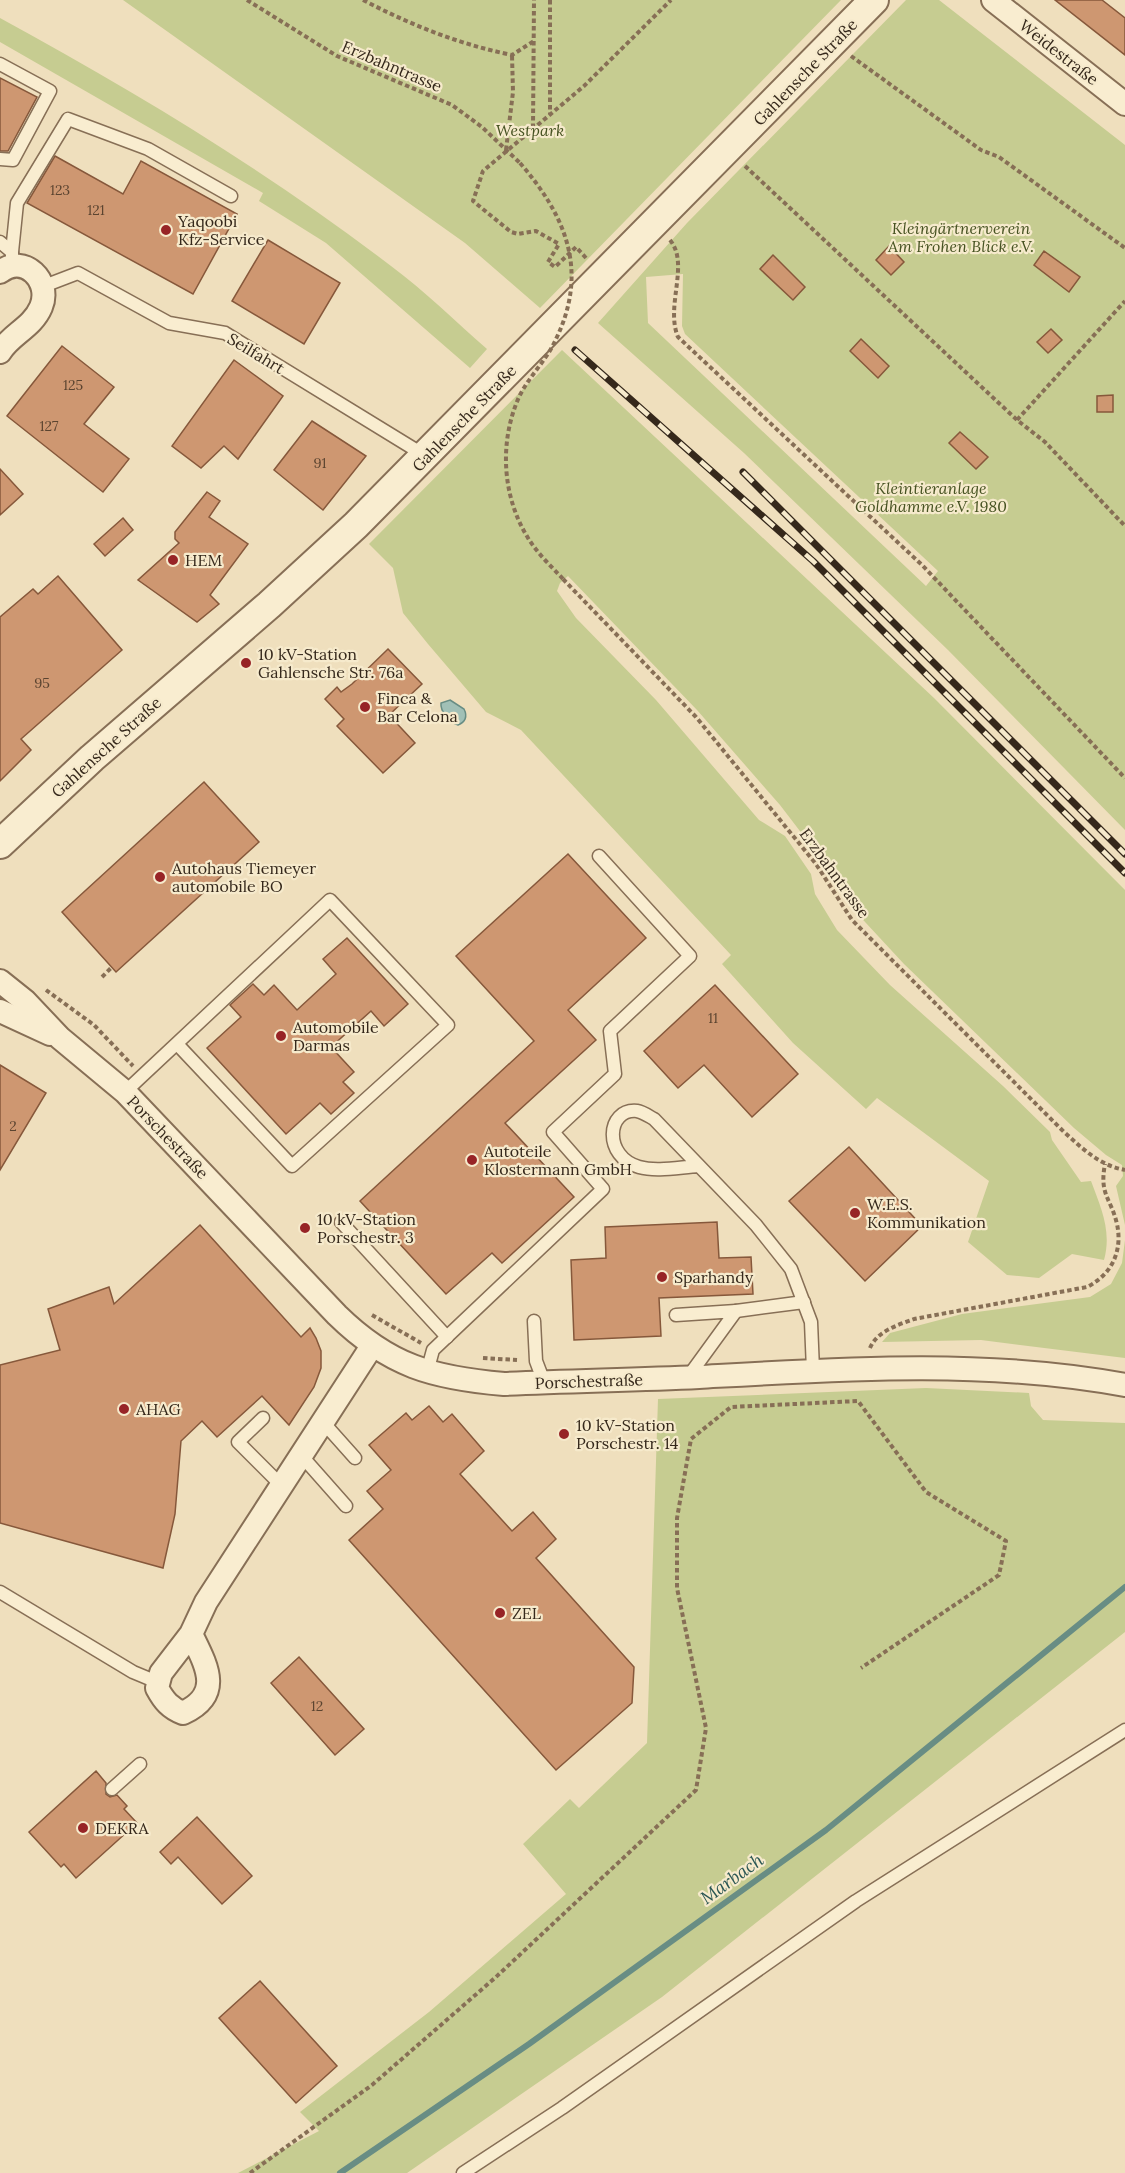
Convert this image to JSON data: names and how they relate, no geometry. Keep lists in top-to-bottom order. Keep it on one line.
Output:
{"streets":{"street":["Weidestraße","Gahlensche Straße","Porschestraße"],"lane":["Seilfahrt"],"path":["Erzbahntrasse"]},"crossings":[["Gahlensche Straße","Seilfahrt"]],"water":["Marbach"],"parks":["Westpark","Kleingärtnerverein Am Frohen Blick e.V.","Kleintieranlage Goldhamme e.V. 1980"],"places":["Yaqoobi Kfz-Service","HEM","10 kV-Station Gahlensche Str. 76a","Finca & Bar Celona","Autohaus Tiemeyer automobile BO","Automobile Darmas","Autoteile Klostermann GmbH","W.E.S. Kommunikation","10 kV-Station Porschestr. 3","Sparhandy","AHAG","10 kV-Station Porschestr. 14","ZEL","DEKRA"],"house_numbers":["123","121","125","127","91","95","11","2","12"]}
